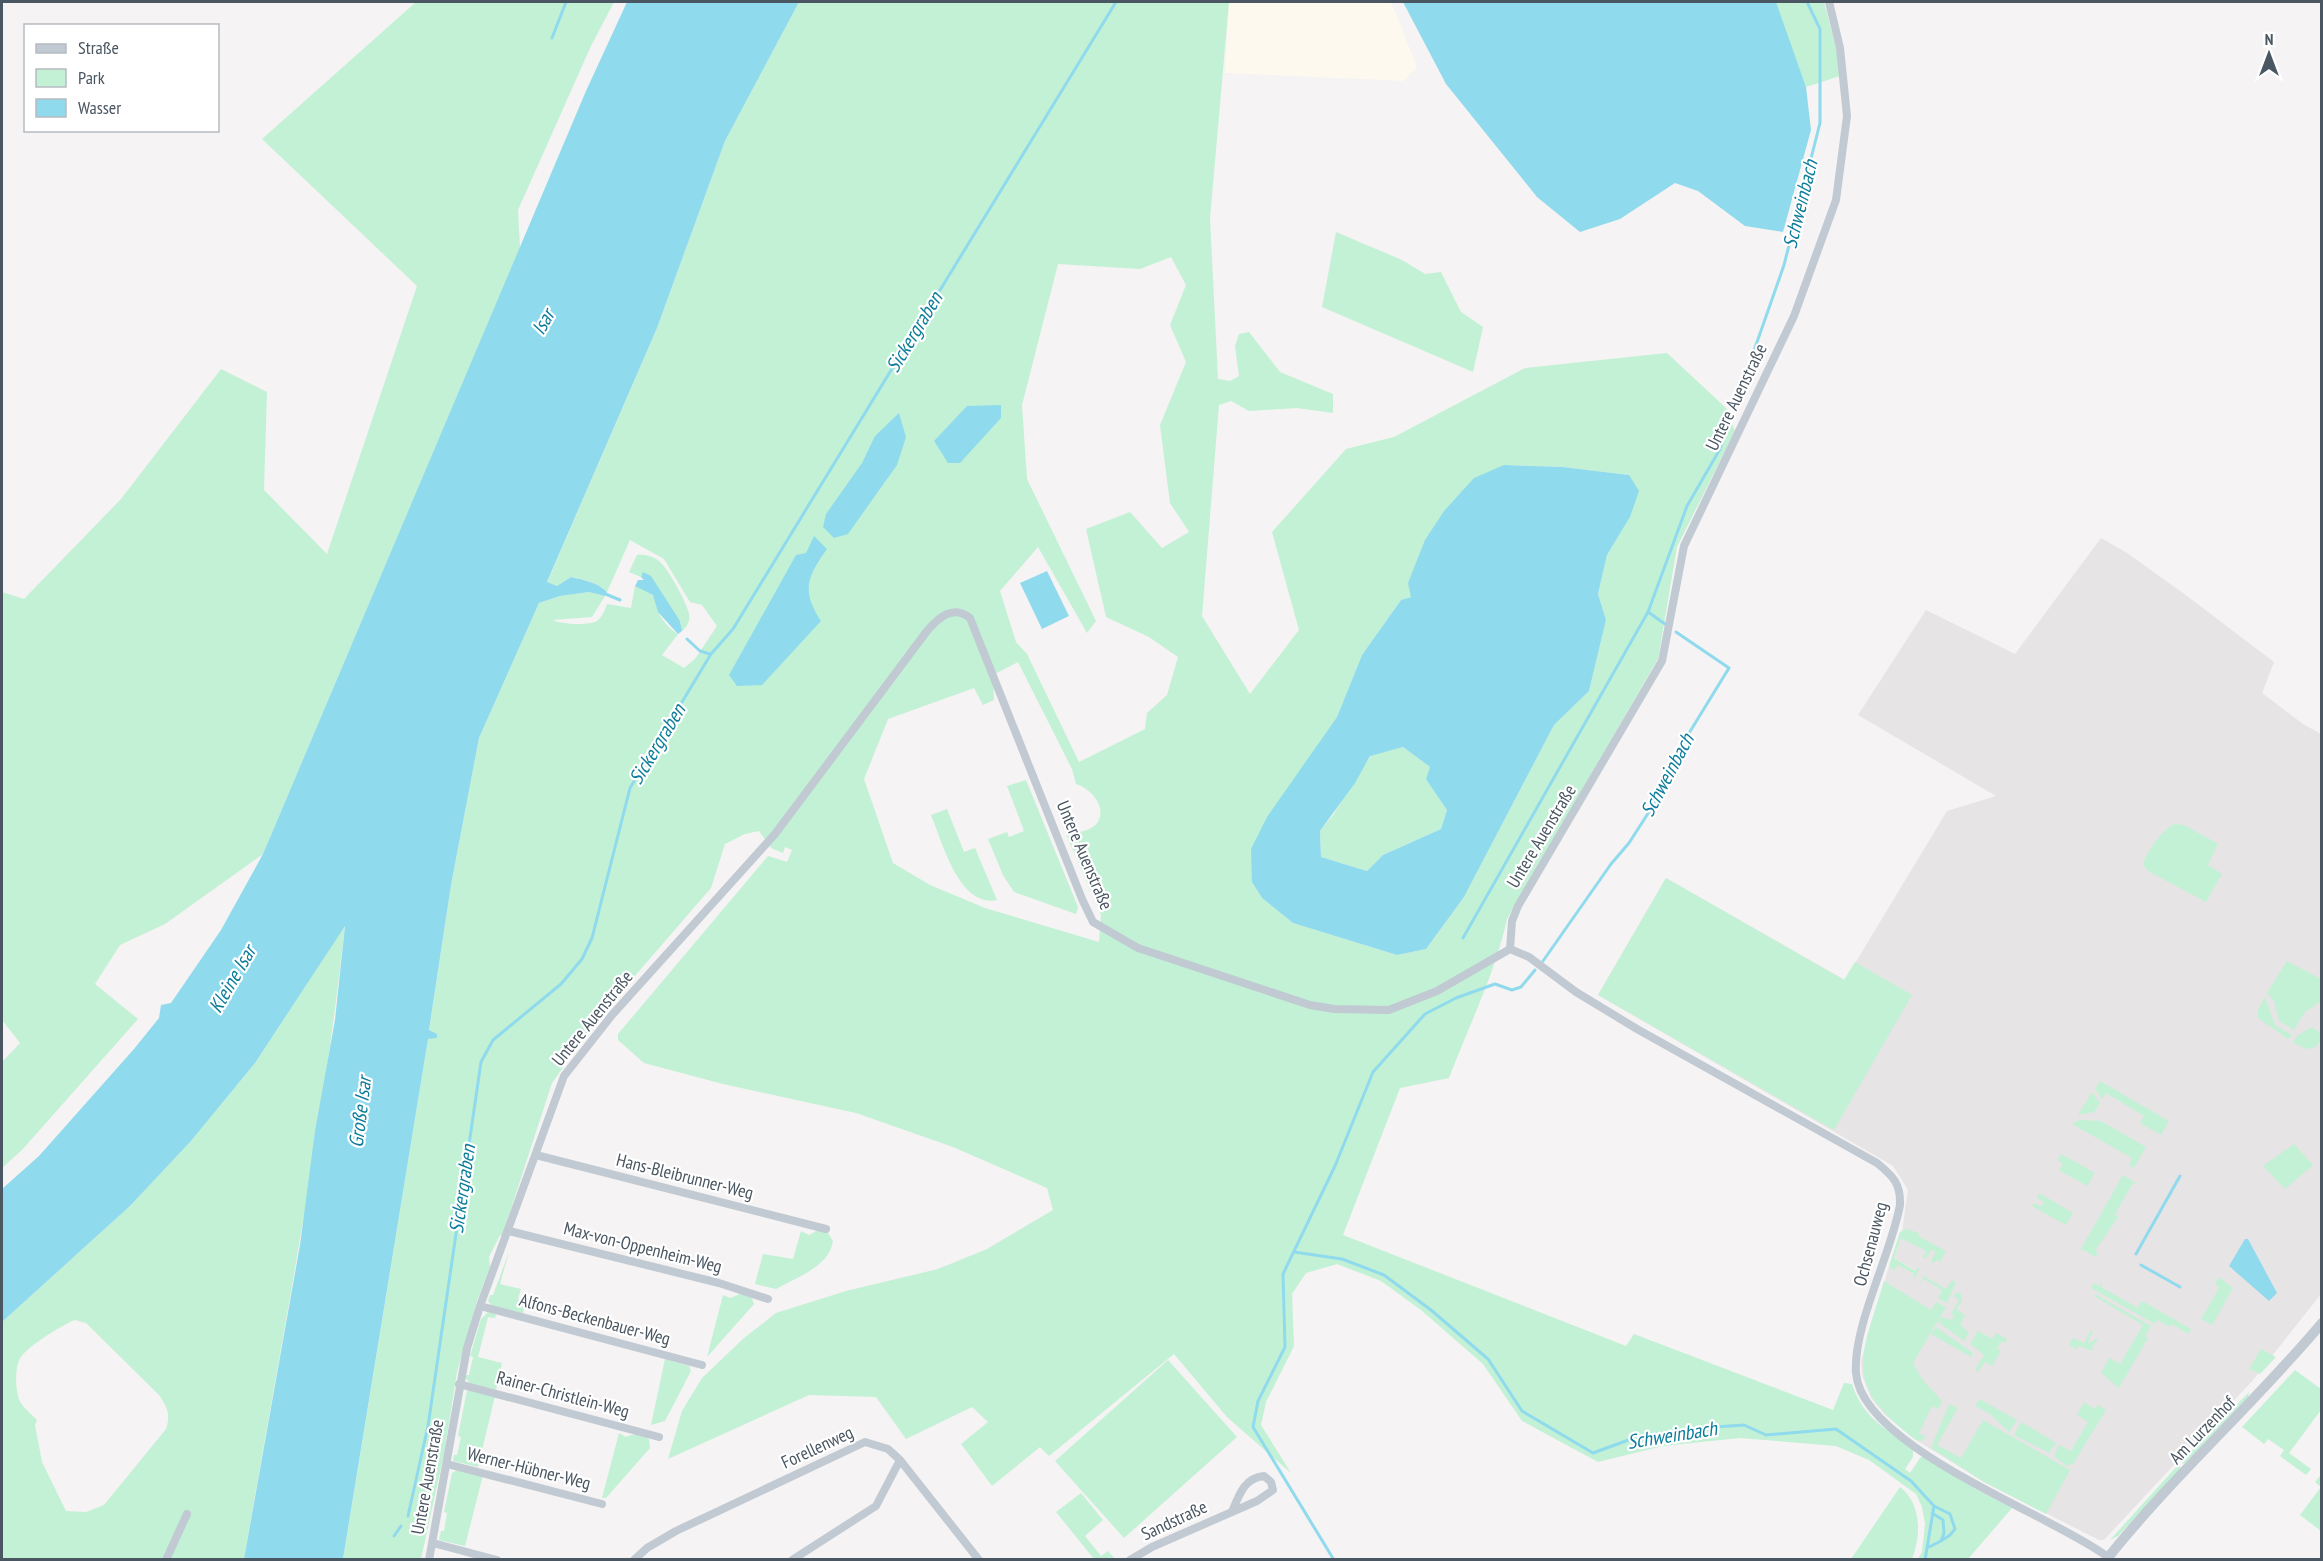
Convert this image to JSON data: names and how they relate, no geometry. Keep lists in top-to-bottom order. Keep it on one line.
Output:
{"streets":{"street":["Untere Auenstraße","Hans-Bleibrunner-Weg","Ochsenauweg","Max-von-Oppenheim-Weg","Alfons-Beckenbauer-Weg","Rainer-Christlein-Weg","Am Lurzenhof","Forellenweg","Werner-Hübner-Weg","Sandstraße"]},"crossings":[["Untere Auenstraße","Hans-Bleibrunner-Weg"],["Untere Auenstraße","Ochsenauweg"],["Untere Auenstraße","Max-von-Oppenheim-Weg"],["Untere Auenstraße","Alfons-Beckenbauer-Weg"],["Untere Auenstraße","Rainer-Christlein-Weg"],["Untere Auenstraße","Werner-Hübner-Weg"],["Ochsenauweg","Am Lurzenhof"]],"water":["Schweinbach","Isar","Sickergraben","Kleine Isar","Große Isar"],"legend":["Straße","Park","Wasser"],"north":"top"}
